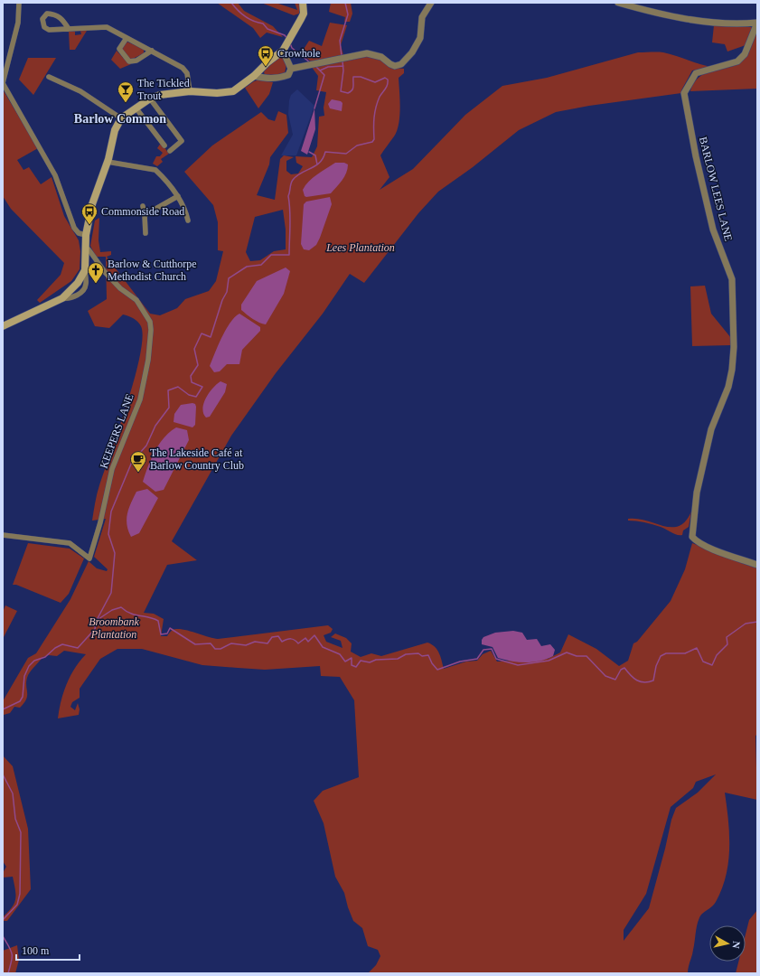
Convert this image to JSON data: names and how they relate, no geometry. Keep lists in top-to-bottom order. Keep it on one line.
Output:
{"streets":{"street":["BARLOW LEES LANE","KEEPERS LANE"]},"districts":["Barlow Common"],"parks":["Lees Plantation","Broombank Plantation"],"places":{"bus stop":["Crowhole","Commonside Road"],"bar":["The Tickled Trout"],"church":["Barlow & Cutthorpe Methodist Church"],"cafe":["The Lakeside Café at Barlow Country Club"]},"scale_bar":"100 m","north":"right"}
